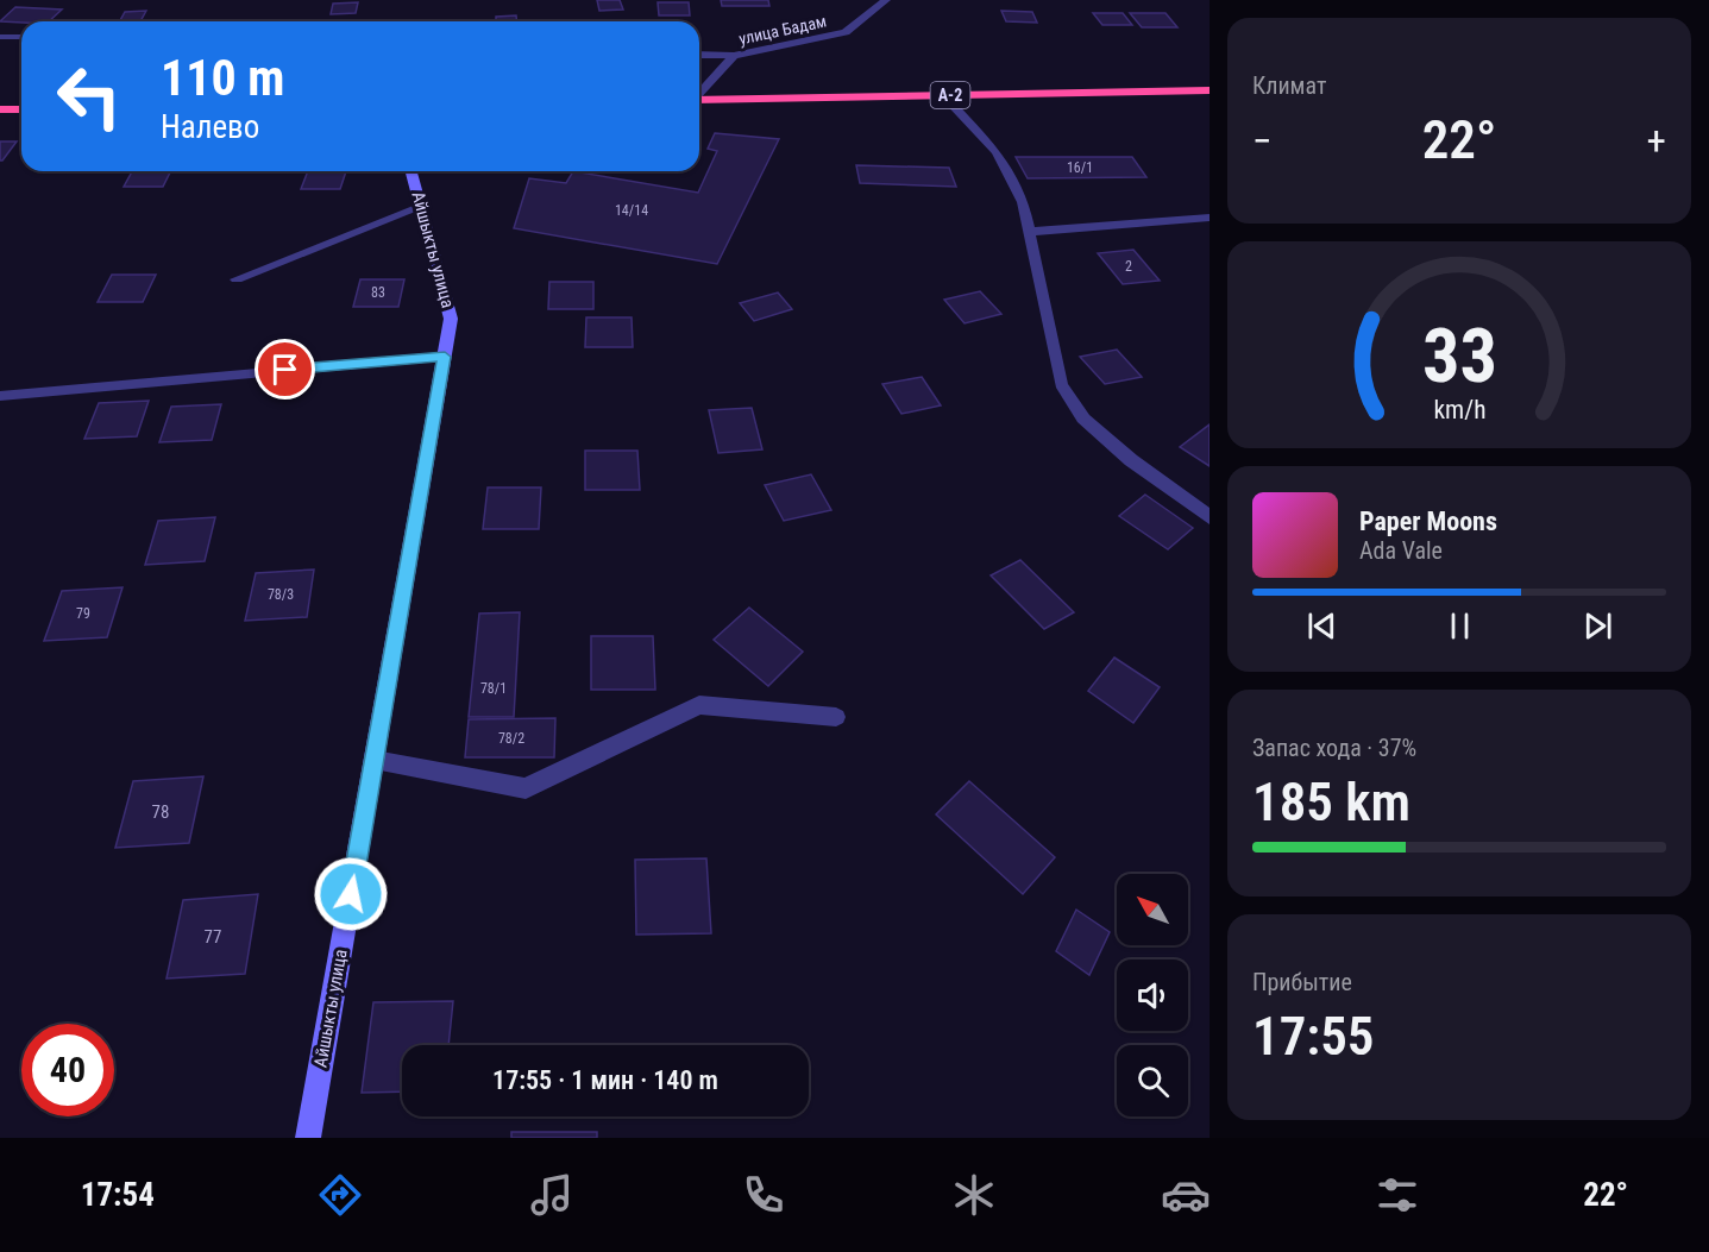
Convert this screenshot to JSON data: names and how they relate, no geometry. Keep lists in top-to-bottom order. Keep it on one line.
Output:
{"streets":{"highway":["A-2"],"street":["улица Бадам","Айшыкты улица"]},"house_numbers":["16/1","14/14","2","83","78/3","79","78/1","78/2","78","77"],"north":"top left","page":{"tile":["Климат",["Запас хода · 37%","185 km"],["Прибытие","17:55"]],"turn":["110 m","Налево"],"heat":["−","22°","+"],"song":["Paper Moons","Ada Vale"],"limit":"40","trip":"17:55 · 1 мин · 140 m","tabs":["17:54","22°"],"gauge":["33","km/h"]}}
